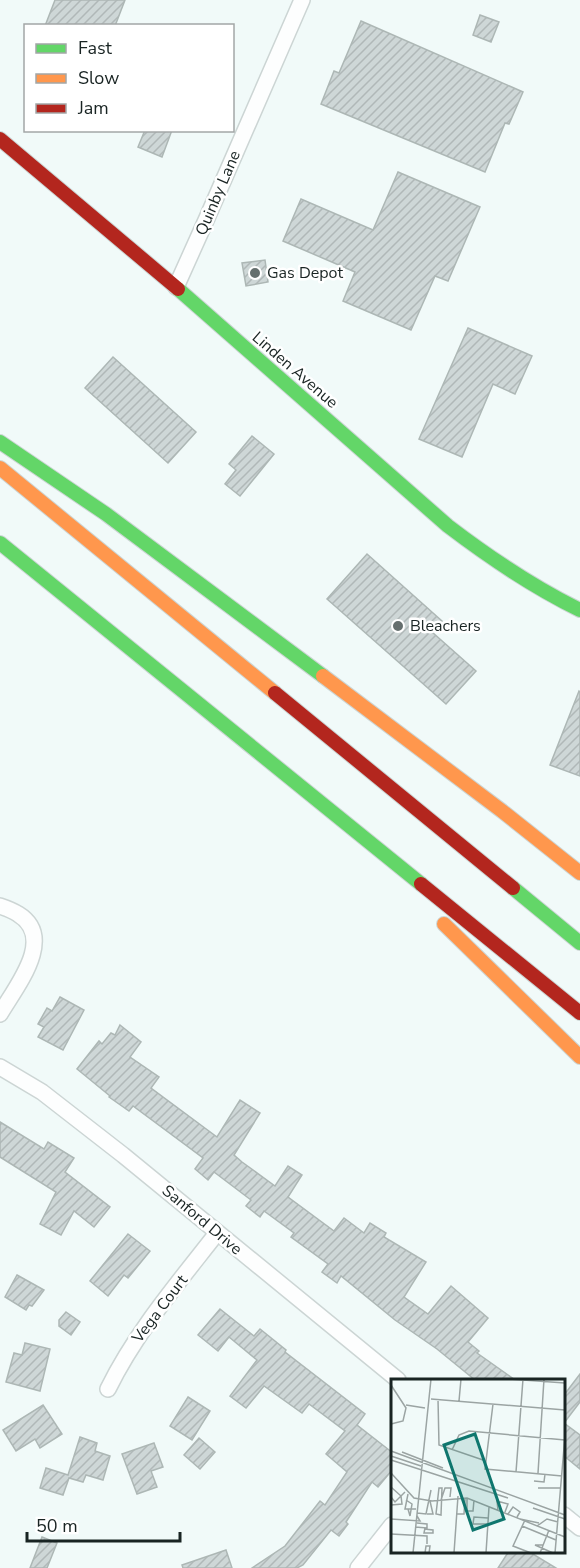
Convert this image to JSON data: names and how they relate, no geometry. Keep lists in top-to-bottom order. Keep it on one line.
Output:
{"streets":{"main road":["Linden Avenue"],"street":["Quinby Lane","Sanford Drive","Vega Court"]},"crossings":[["Quinby Lane","Linden Avenue"],["Sanford Drive","Vega Court"]],"places":["Gas Depot","Bleachers"],"legend":["Fast","Slow","Jam"],"scale_bar":"50 m"}
